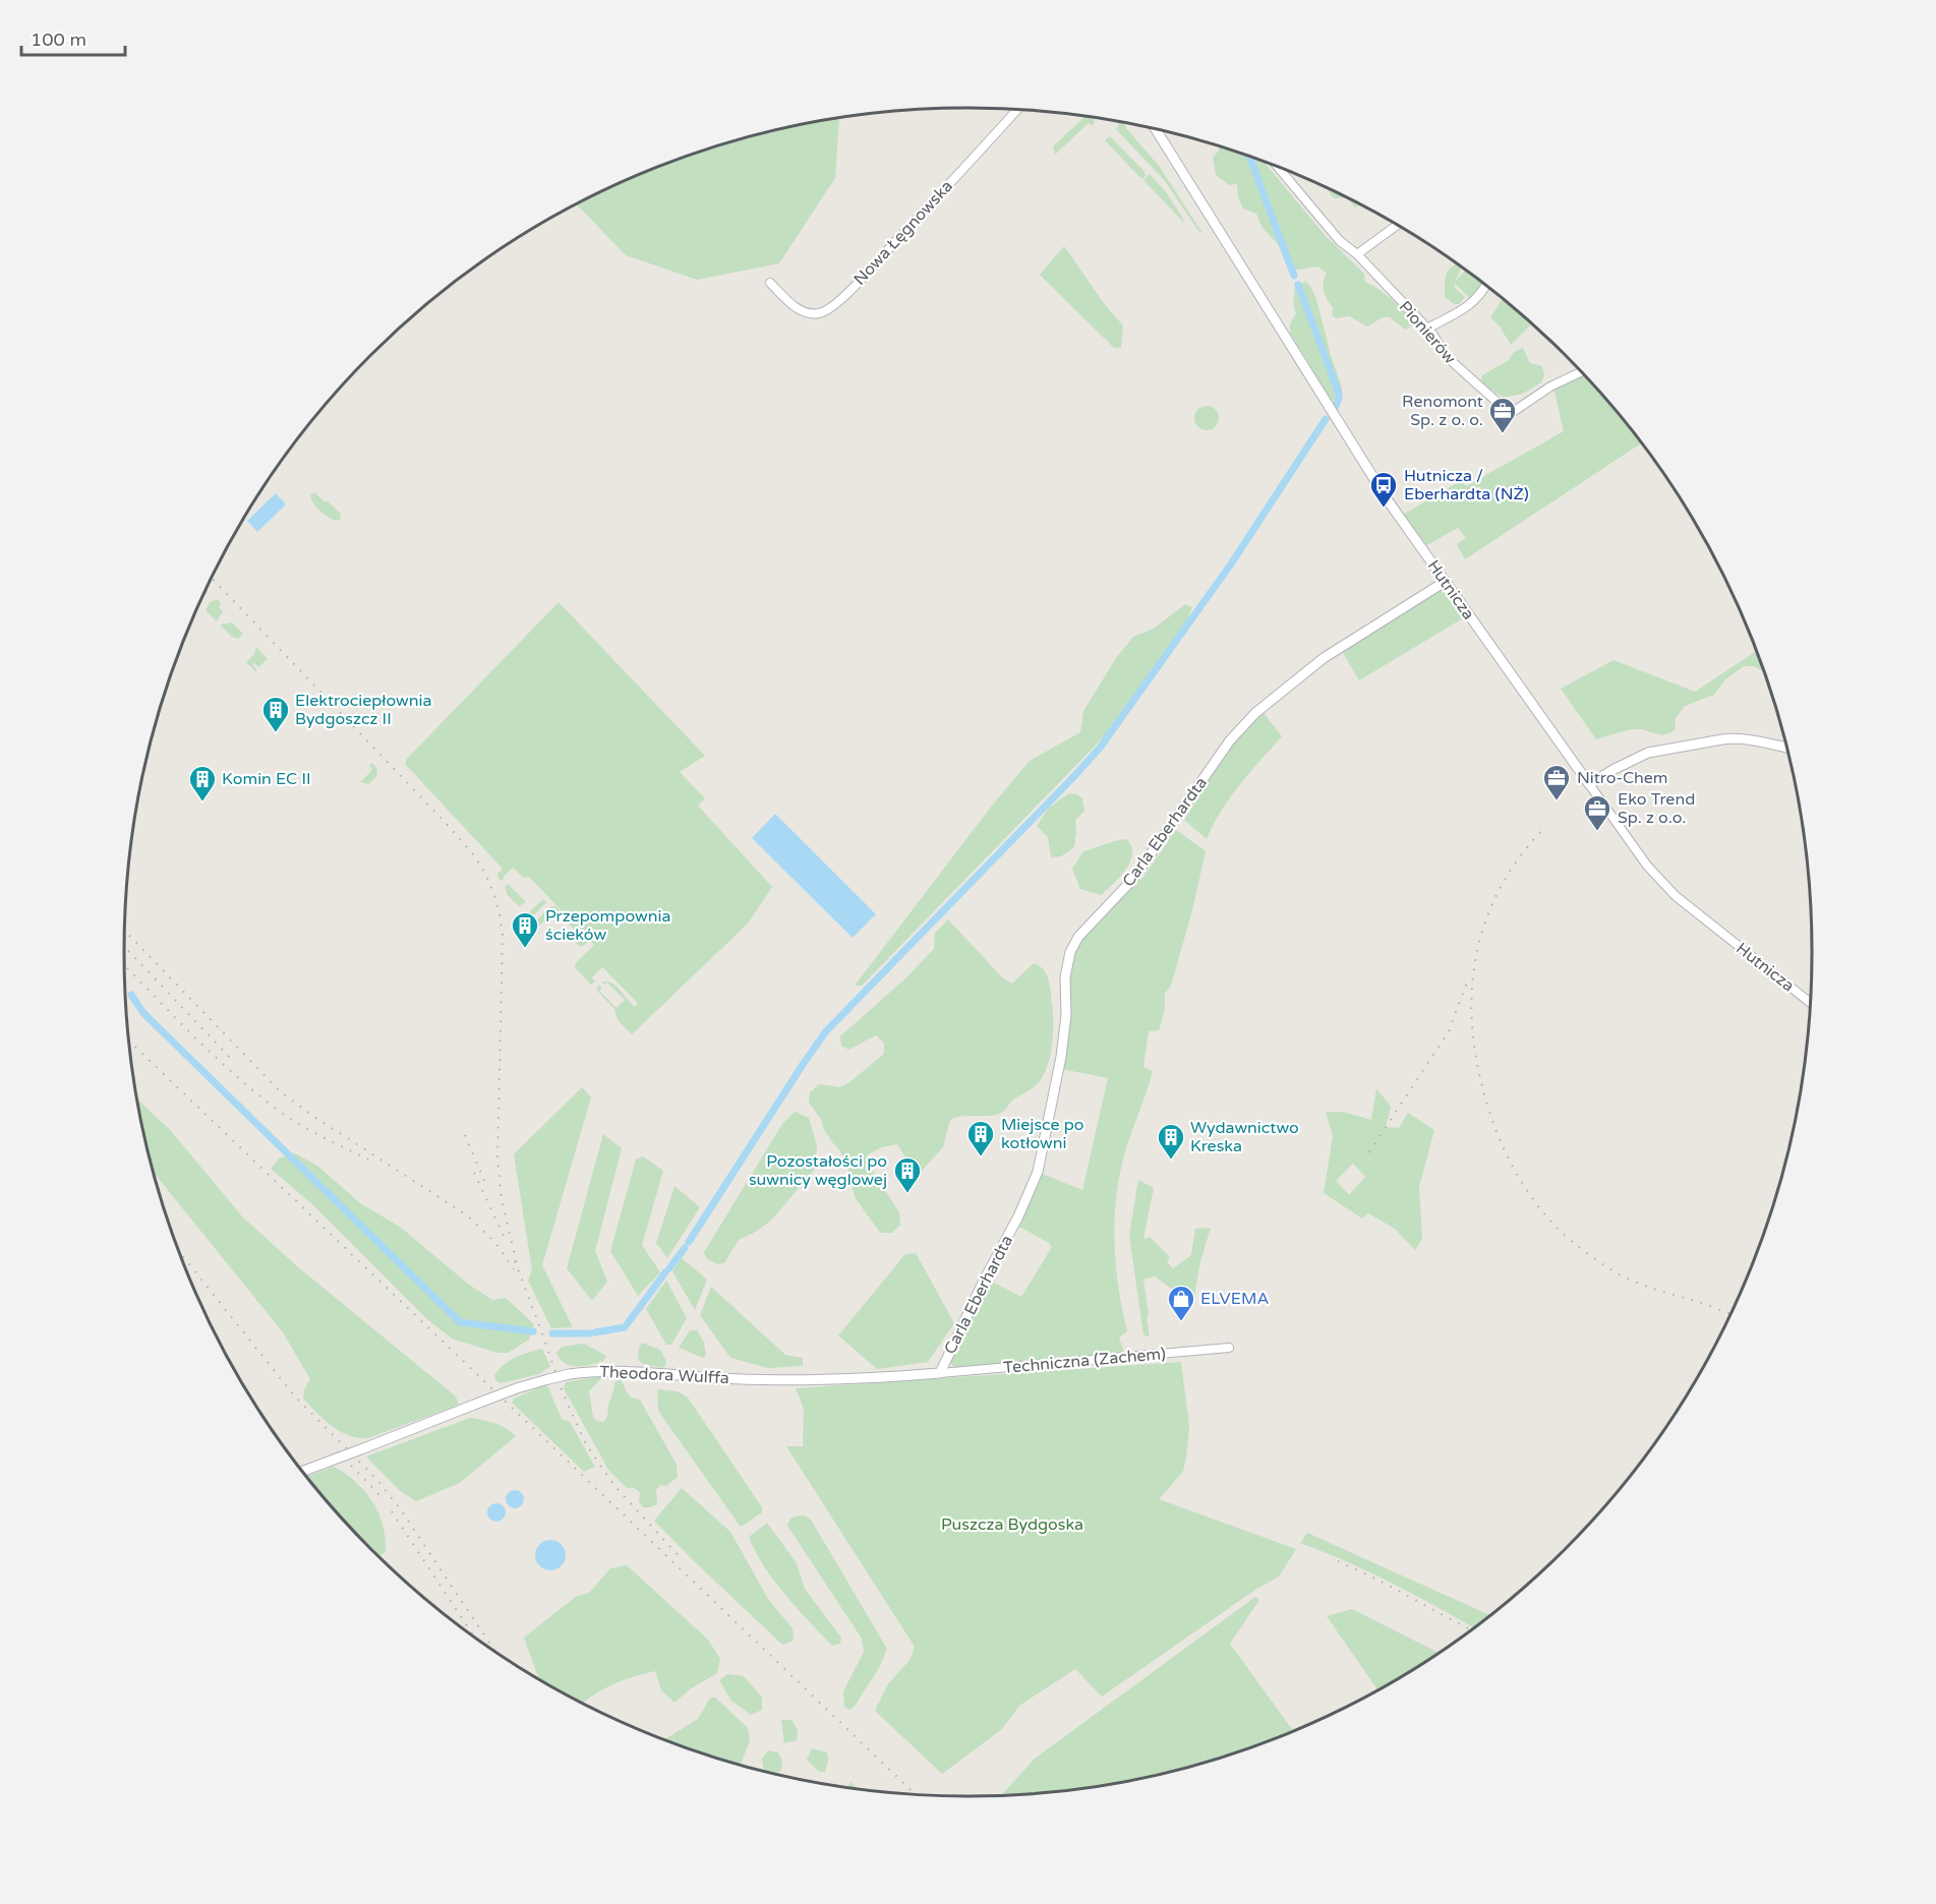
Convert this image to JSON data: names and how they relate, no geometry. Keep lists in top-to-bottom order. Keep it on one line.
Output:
{"streets":{"street":["Nowa Łęgnowska","Pionierów","Hutnicza","Carla Eberhardta","Techniczna (Zachem)","Theodora Wulffa"]},"crossings":[["Hutnicza","Carla Eberhardta"],["Carla Eberhardta","Techniczna (Zachem)"],["Carla Eberhardta","Theodora Wulffa"],["Techniczna (Zachem)","Theodora Wulffa"]],"parks":["Puszcza Bydgoska"],"places":{"office":["Renomont Sp. z o. o.","Nitro-Chem","Eko Trend Sp. z o.o."],"bus stop":["Hutnicza / Eberhardta (NŻ)"],"building":["Elektrociepłownia Bydgoszcz II","Komin EC II","Przepompownia ścieków","Miejsce po kotłowni","Wydawnictwo Kreska","Pozostałości po suwnicy węglowej"],"shop":["ELVEMA"]},"scale_bar":"100 m"}
